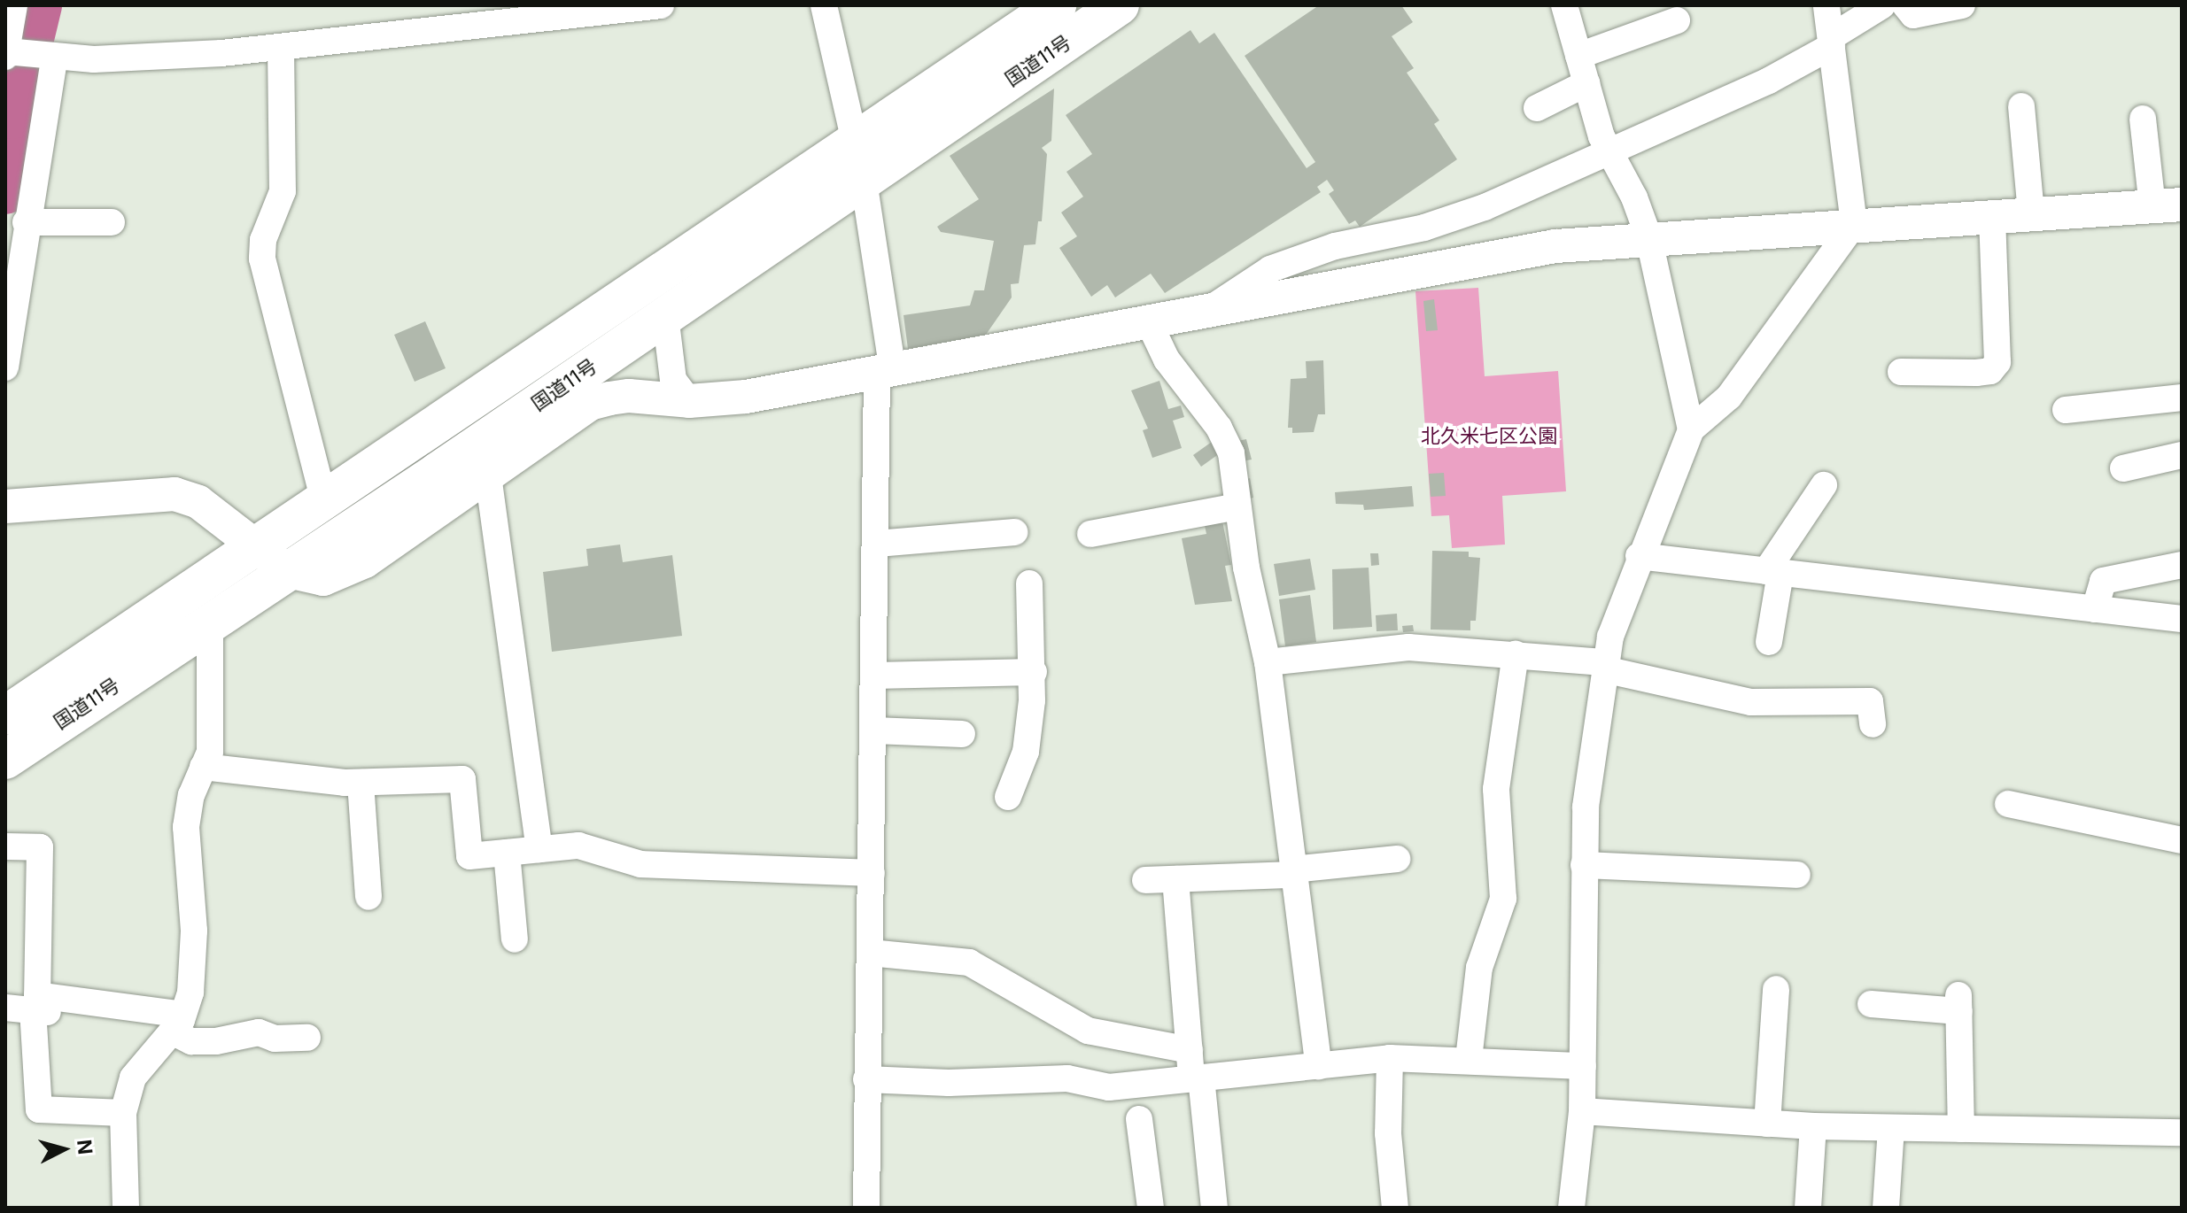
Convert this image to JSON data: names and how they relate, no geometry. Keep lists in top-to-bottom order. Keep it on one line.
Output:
{"streets":{"highway":["国道11号"]},"parks":["北久米七区公園"],"north":"right"}
